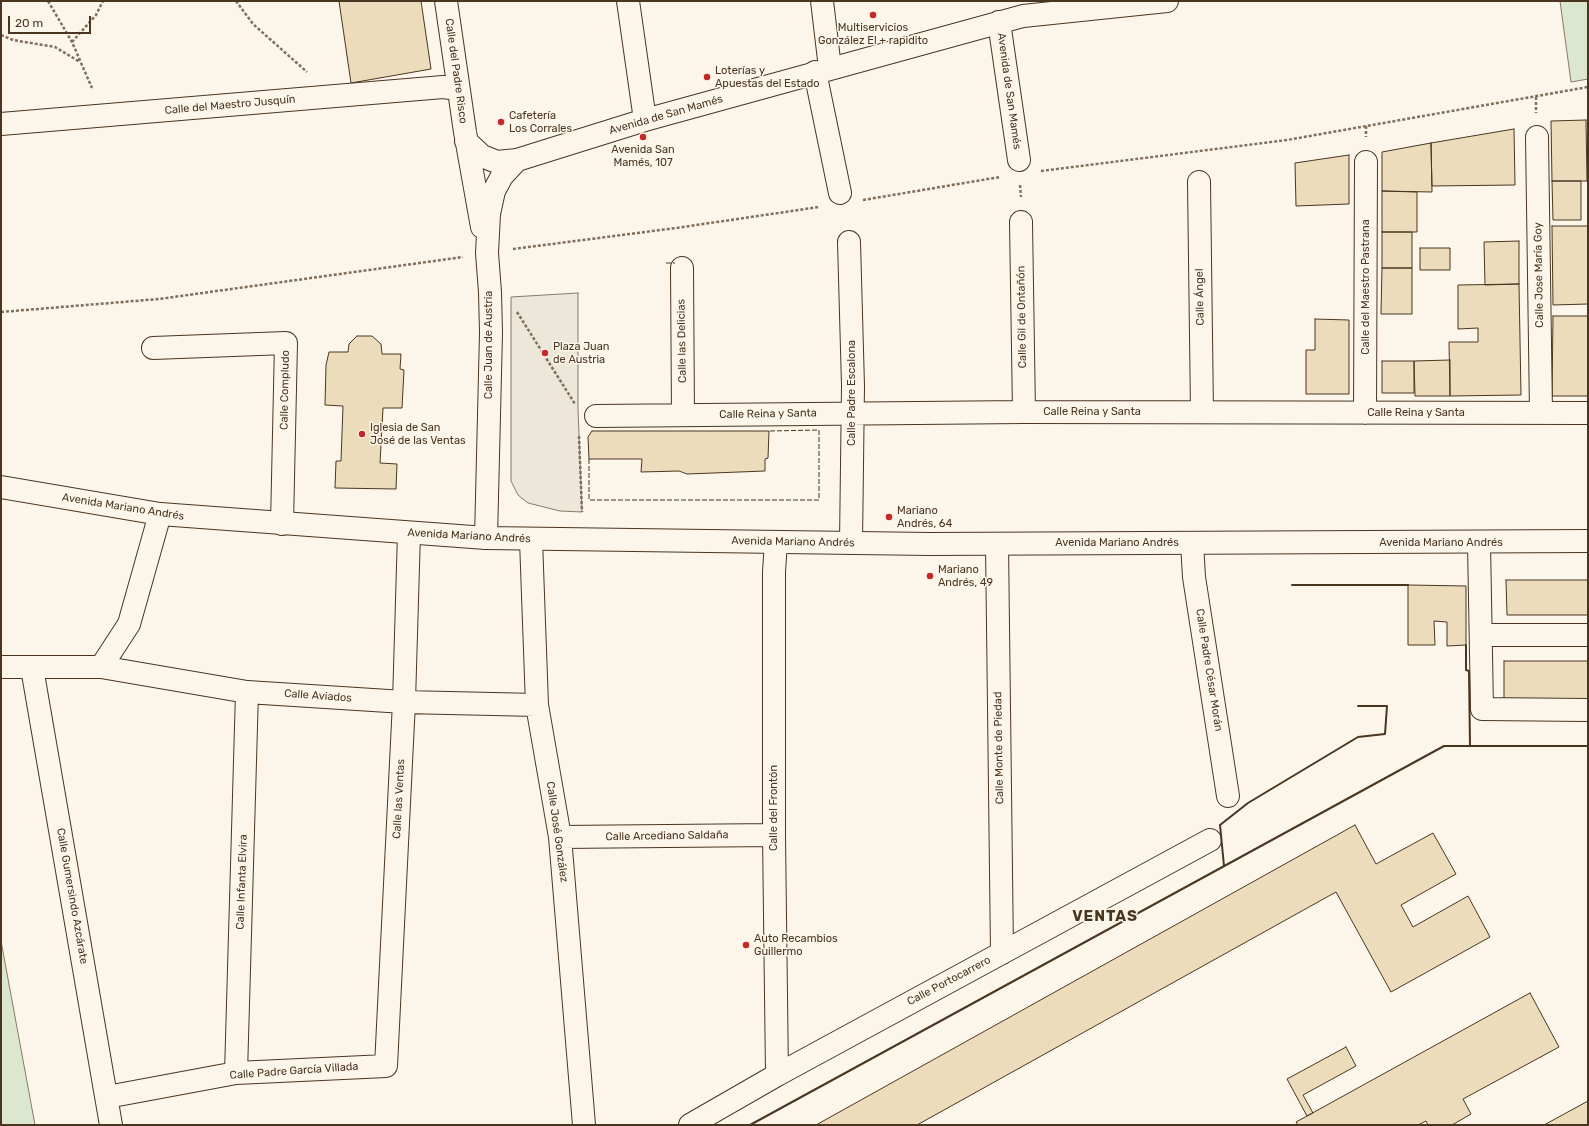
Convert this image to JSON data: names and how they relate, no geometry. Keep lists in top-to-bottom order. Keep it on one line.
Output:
{"streets":{"street":["Calle del Padre Risco","Avenida de San Mamés","Calle del Maestro Jusquín","Calle Jose María Goy","Calle del Maestro Pastrana","Calle Ángel","Calle Gil de Ontañón","Calle las Delicias","Calle Juan de Austria","Calle Compludo","Calle Padre Escalona","Calle Reina y Santa","Avenida Mariano Andrés","Calle Padre César Morán","Calle Aviados","Calle Monte de Piedad","Calle las Ventas","Calle del Frontón","Calle José González","Calle Arcediano Saldaña","Calle Infanta Elvira","Calle Gumersindo Azcárate","Calle Portocarrero","Calle Padre García Villada"]},"crossings":[["Calle del Padre Risco","Calle del Maestro Jusquín"],["Calle del Padre Risco","Calle Juan de Austria"],["Avenida de San Mamés","Calle Juan de Austria"],["Calle Jose María Goy","Calle Reina y Santa"],["Calle del Maestro Pastrana","Calle Reina y Santa"],["Calle Ángel","Calle Reina y Santa"],["Calle Gil de Ontañón","Calle Reina y Santa"],["Calle las Delicias","Calle Reina y Santa"],["Calle Juan de Austria","Avenida Mariano Andrés"],["Calle Compludo","Avenida Mariano Andrés"],["Calle Padre Escalona","Calle Reina y Santa"],["Calle Padre Escalona","Avenida Mariano Andrés"],["Avenida Mariano Andrés","Calle Padre César Morán"],["Avenida Mariano Andrés","Calle Monte de Piedad"],["Avenida Mariano Andrés","Calle las Ventas"],["Avenida Mariano Andrés","Calle del Frontón"],["Avenida Mariano Andrés","Calle José González"],["Calle Aviados","Calle las Ventas"],["Calle Aviados","Calle José González"],["Calle Aviados","Calle Infanta Elvira"],["Calle Aviados","Calle Gumersindo Azcárate"],["Calle Monte de Piedad","Calle Portocarrero"],["Calle las Ventas","Calle Padre García Villada"],["Calle del Frontón","Calle Arcediano Saldaña"],["Calle del Frontón","Calle Portocarrero"],["Calle José González","Calle Arcediano Saldaña"],["Calle Infanta Elvira","Calle Padre García Villada"],["Calle Gumersindo Azcárate","Calle Padre García Villada"]],"districts":["VENTAS"],"places":["Multiservicios González El + rapidito","Loterías y Apuestas del Estado","Cafetería Los Corrales","Avenida San Mamés, 107","Plaza Juan de Austria","Iglesia de San José de las Ventas","Mariano Andrés, 64","Mariano Andrés, 49","Auto Recambios Guillermo"],"scale_bar":"20 m"}
